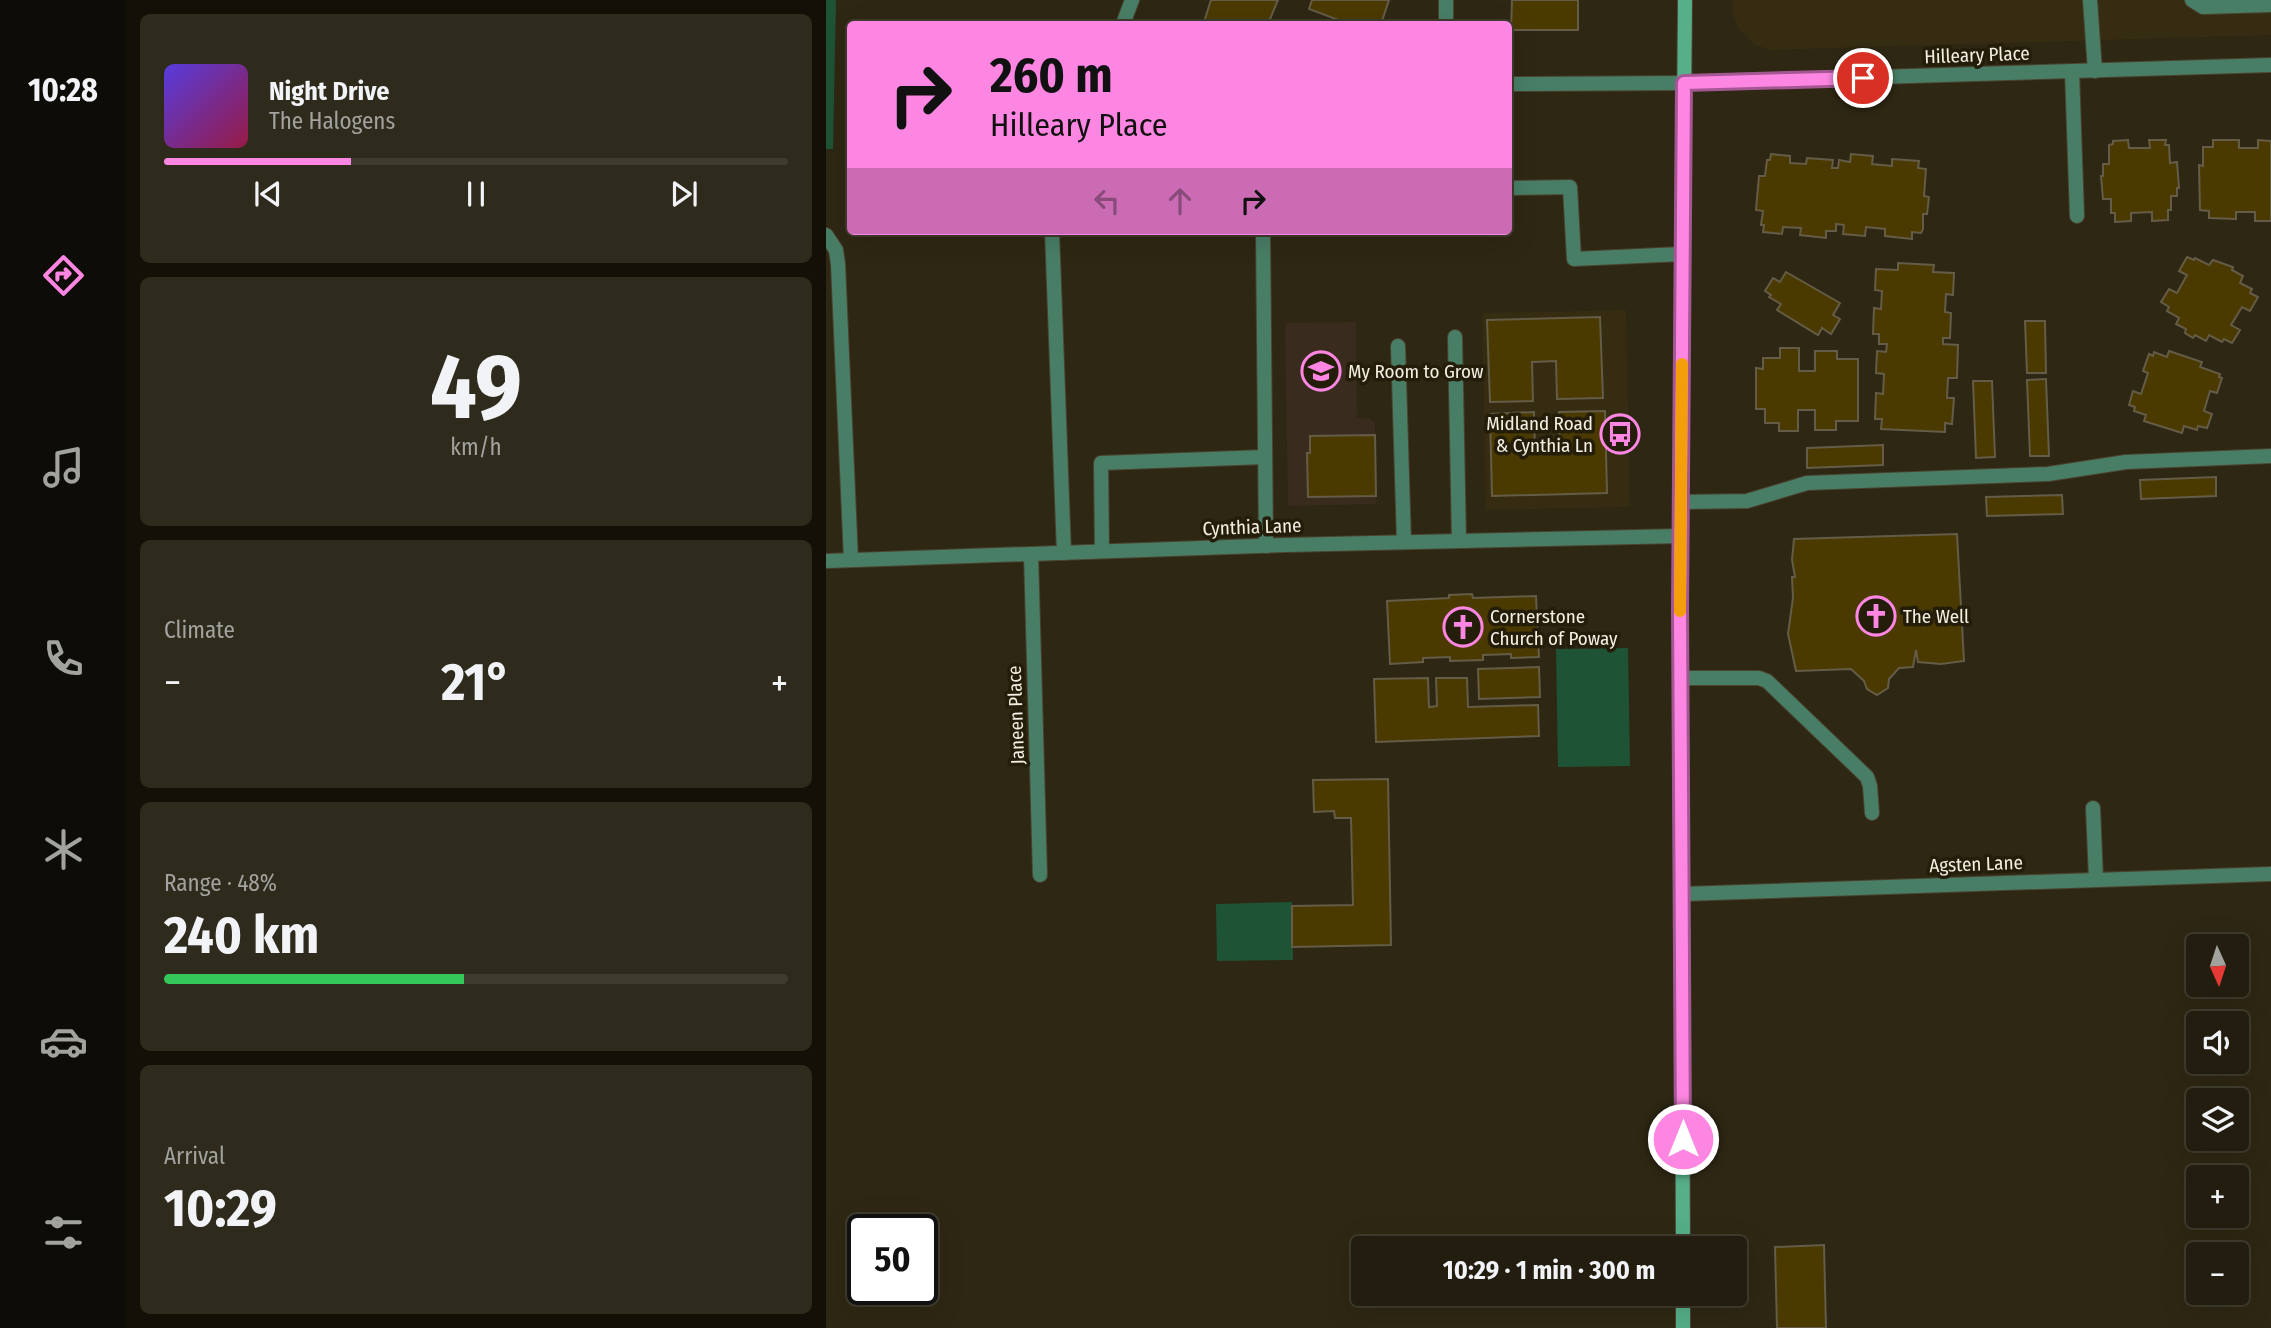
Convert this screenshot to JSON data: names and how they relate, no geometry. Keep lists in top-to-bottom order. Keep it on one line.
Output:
{"streets":{"street":["Hilleary Place","Cynthia Lane","Janeen Place","Agsten Lane"]},"crossings":[["Cynthia Lane","Janeen Place"]],"places":{"school or university":["My Room to Grow"],"bus stop":["Midland Road & Cynthia Ln"],"church":["The Well","Cornerstone Church of Poway"]},"north":"bottom","page":{"tabs":"10:28","turn":["260 m","Hilleary Place"],"song":["Night Drive","The Halogens"],"tile":[["49","km/h"],"Climate",["Range · 48%","240 km"],["Arrival","10:29"]],"heat":["−","21°","+"],"map_buttons":["+","−"],"limit":"50","trip":"10:29 · 1 min · 300 m"}}
